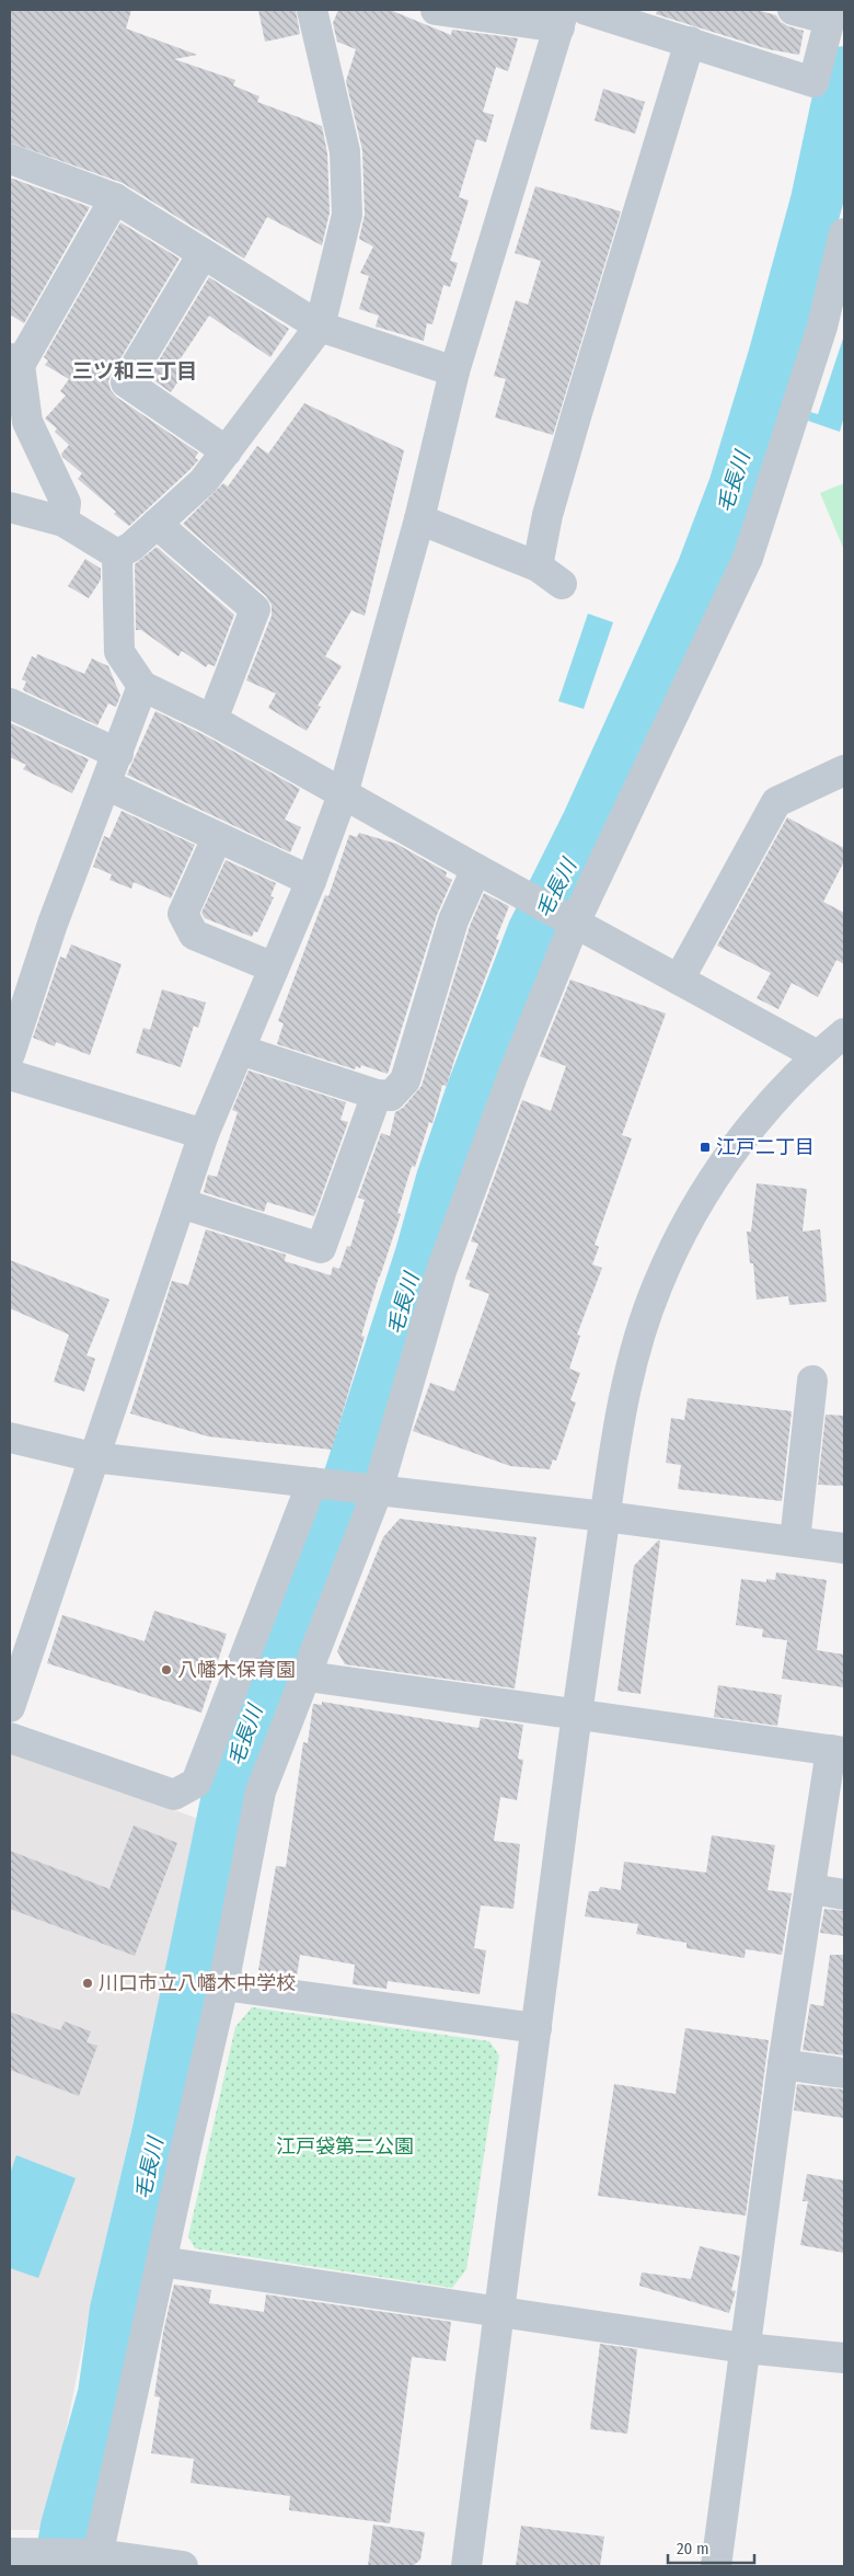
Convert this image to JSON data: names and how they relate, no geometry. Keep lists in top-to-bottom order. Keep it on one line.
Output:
{"districts":["三ツ和三丁目"],"water":["毛長川"],"parks":["江戸袋第二公園"],"places":{"transit":["江戸二丁目"],"other":["八幡木保育園","川口市立八幡木中学校"]},"scale_bar":"20 m"}
